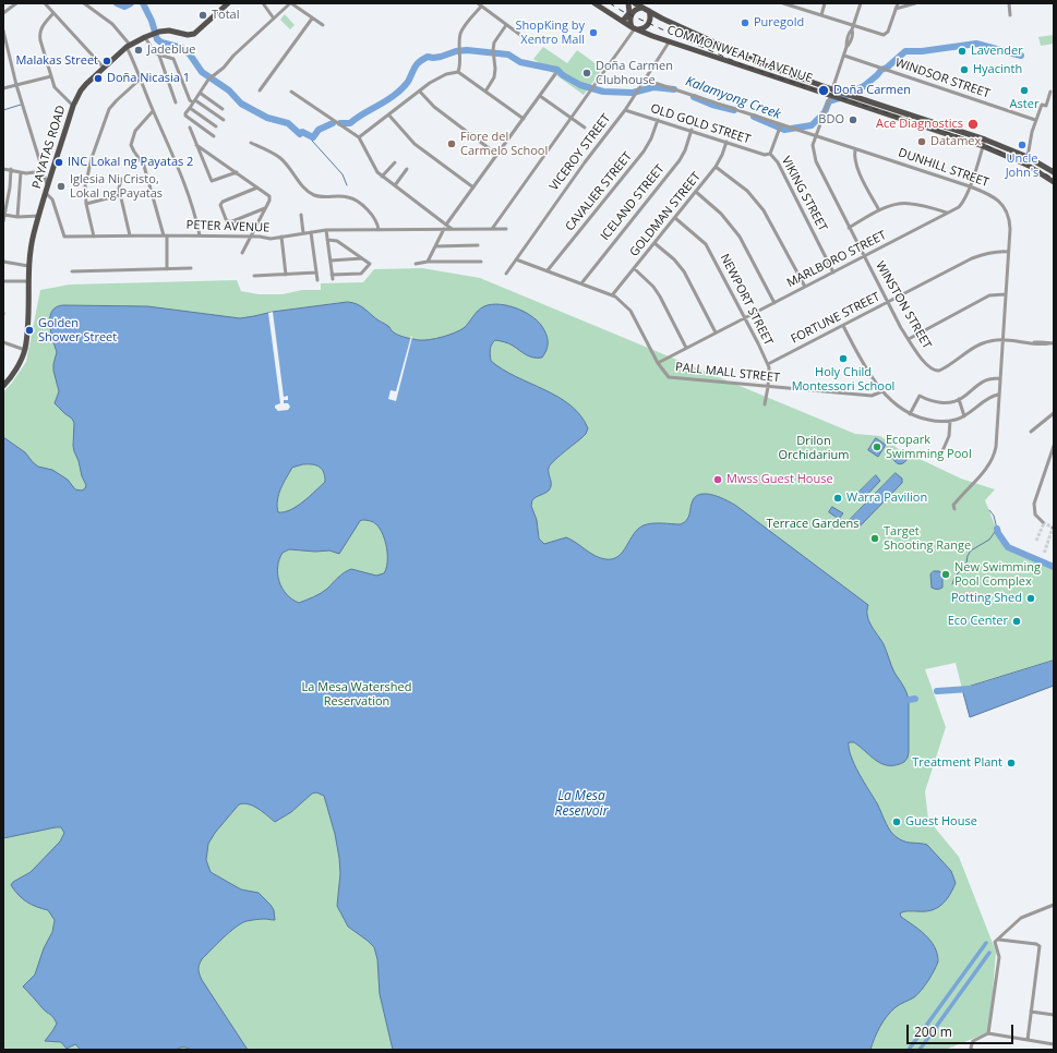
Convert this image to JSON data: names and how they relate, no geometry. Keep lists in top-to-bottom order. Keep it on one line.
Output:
{"streets":{"main road":["COMMONWEALTH AVENUE","PAYATAS ROAD"],"street":["WINDSOR STREET","OLD GOLD STREET","VICEROY STREET","DUNHILL STREET","CAVALIER STREET","VIKING STREET","ICELAND STREET","GOLDMAN STREET","PETER AVENUE","MARLBORO STREET","NEWPORT STREET","WINSTON STREET","FORTUNE STREET","PALL MALL STREET"]},"crossings":[["COMMONWEALTH AVENUE","VICEROY STREET"],["COMMONWEALTH AVENUE","MARLBORO STREET"],["COMMONWEALTH AVENUE","WINSTON STREET"],["OLD GOLD STREET","VICEROY STREET"],["OLD GOLD STREET","CAVALIER STREET"],["OLD GOLD STREET","VIKING STREET"],["OLD GOLD STREET","ICELAND STREET"],["OLD GOLD STREET","GOLDMAN STREET"],["PAYATAS ROAD","PETER AVENUE"],["VICEROY STREET","DUNHILL STREET"],["VICEROY STREET","PALL MALL STREET"],["DUNHILL STREET","VIKING STREET"],["DUNHILL STREET","MARLBORO STREET"],["DUNHILL STREET","WINSTON STREET"],["DUNHILL STREET","FORTUNE STREET"],["CAVALIER STREET","PALL MALL STREET"],["VIKING STREET","MARLBORO STREET"],["ICELAND STREET","PALL MALL STREET"],["GOLDMAN STREET","NEWPORT STREET"],["GOLDMAN STREET","PALL MALL STREET"],["MARLBORO STREET","NEWPORT STREET"],["MARLBORO STREET","WINSTON STREET"],["MARLBORO STREET","PALL MALL STREET"],["NEWPORT STREET","FORTUNE STREET"],["NEWPORT STREET","PALL MALL STREET"],["WINSTON STREET","FORTUNE STREET"]],"water":["Kalamyong Creek","La Mesa Reservoir"],"parks":["Drilon Orchidarium","Terrace Gardens","La Mesa Watershed Reservation"],"places":["Total","Puregold","ShopKing by Xentro Mall","Jadeblue","Lavender","Malakas Street","Hyacinth","Doña Carmen Clubhouse","Doña Nicasia 1","Doña Carmen","Aster","BDO","Ace Diagnostics","Datamex","Fiore del Carmelo School","Uncle John's","INC Lokal ng Payatas 2","Iglesia Ni Cristo, Lokal ng Payatas","Golden Shower Street","Holy Child Montessori School","Ecopark Swimming Pool","Mwss Guest House","Warra Pavilion","Target Shooting Range","New Swimming Pool Complex","Potting Shed","Eco Center","Treatment Plant","Guest House"],"scale_bar":"200 m"}
